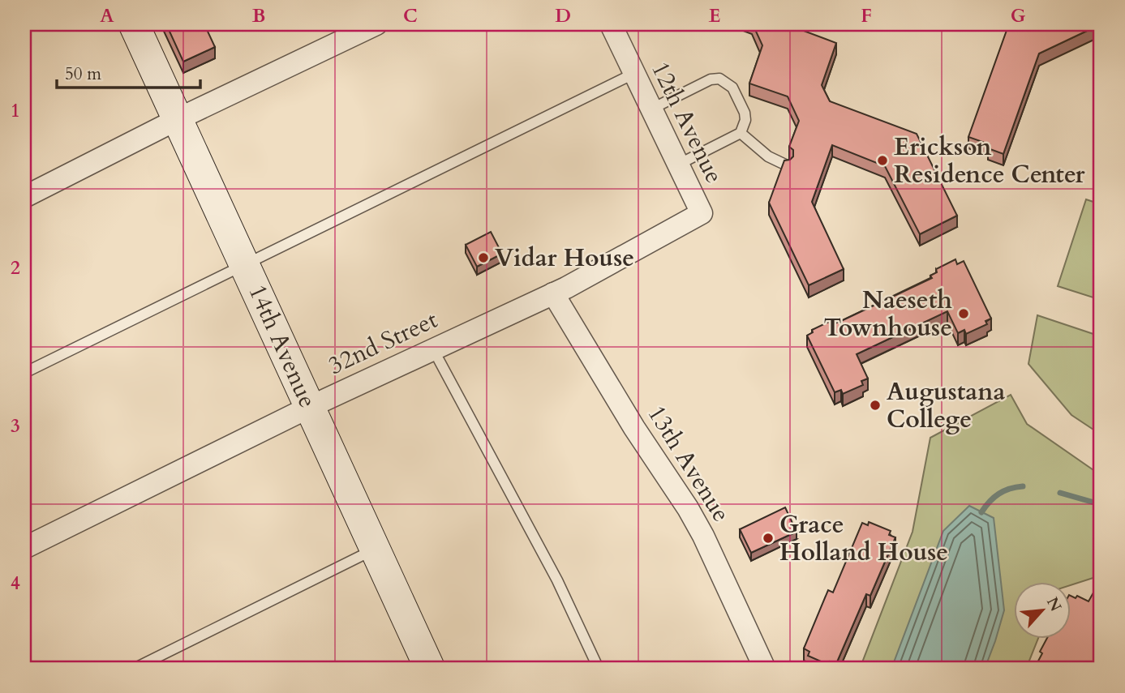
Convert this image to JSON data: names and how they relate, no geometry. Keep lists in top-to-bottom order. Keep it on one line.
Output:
{"streets":{"street":["12th Avenue","32nd Street","14th Avenue","13th Avenue"]},"crossings":[["12th Avenue","32nd Street"],["32nd Street","14th Avenue"],["32nd Street","13th Avenue"]],"places":["Erickson Residence Center","Vidar House","Naeseth Townhouse","Augustana College","Grace Holland House"],"scale_bar":"50 m","north":"top right","grid":{"columns":["A","B","C","D","E","F","G"],"rows":["1","2","3","4"]}}
